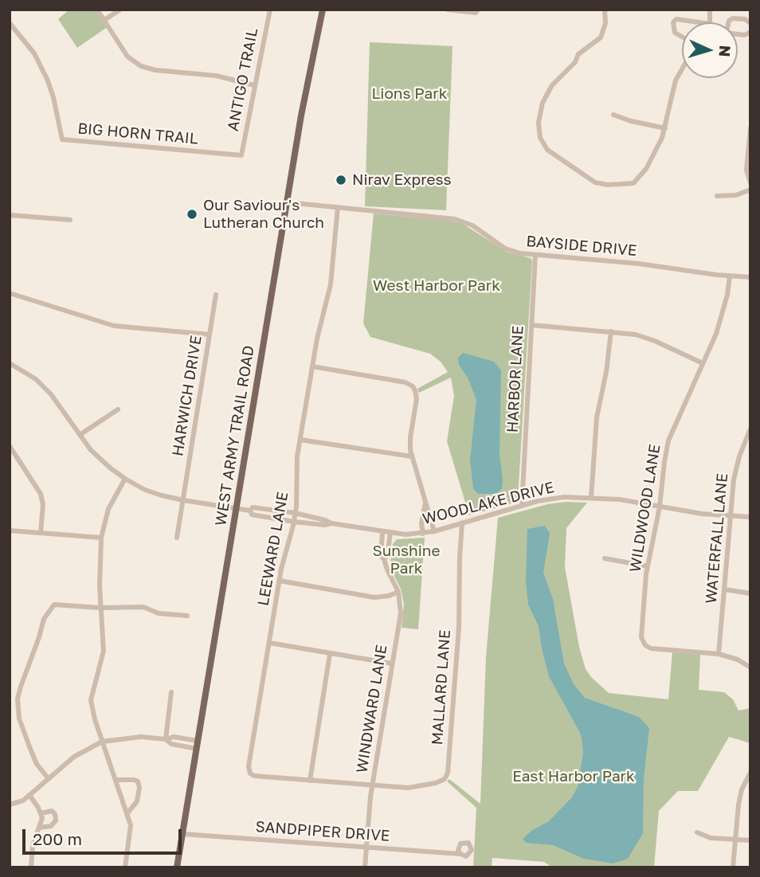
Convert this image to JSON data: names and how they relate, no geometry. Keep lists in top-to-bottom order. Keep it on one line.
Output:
{"streets":{"main road":["WEST ARMY TRAIL ROAD"],"street":["ANTIGO TRAIL","BIG HORN TRAIL","BAYSIDE DRIVE","HARBOR LANE","HARWICH DRIVE","WOODLAKE DRIVE","WILDWOOD LANE","WATERFALL LANE","LEEWARD LANE","MALLARD LANE","WINDWARD LANE","SANDPIPER DRIVE"]},"crossings":[["ANTIGO TRAIL","BIG HORN TRAIL"],["BAYSIDE DRIVE","HARBOR LANE"],["BAYSIDE DRIVE","WEST ARMY TRAIL ROAD"],["BAYSIDE DRIVE","WILDWOOD LANE"],["BAYSIDE DRIVE","LEEWARD LANE"],["HARBOR LANE","WOODLAKE DRIVE"],["HARWICH DRIVE","WOODLAKE DRIVE"],["WEST ARMY TRAIL ROAD","WOODLAKE DRIVE"],["WEST ARMY TRAIL ROAD","SANDPIPER DRIVE"],["WOODLAKE DRIVE","WILDWOOD LANE"],["WOODLAKE DRIVE","WATERFALL LANE"],["WOODLAKE DRIVE","LEEWARD LANE"],["WOODLAKE DRIVE","MALLARD LANE"],["WOODLAKE DRIVE","WINDWARD LANE"],["WILDWOOD LANE","WATERFALL LANE"],["LEEWARD LANE","MALLARD LANE"],["LEEWARD LANE","WINDWARD LANE"],["MALLARD LANE","WINDWARD LANE"],["WINDWARD LANE","SANDPIPER DRIVE"]],"parks":["Lions Park","West Harbor Park","Sunshine Park","East Harbor Park"],"places":["Nirav Express","Our Saviour's Lutheran Church"],"scale_bar":"200 m","north":"right"}
